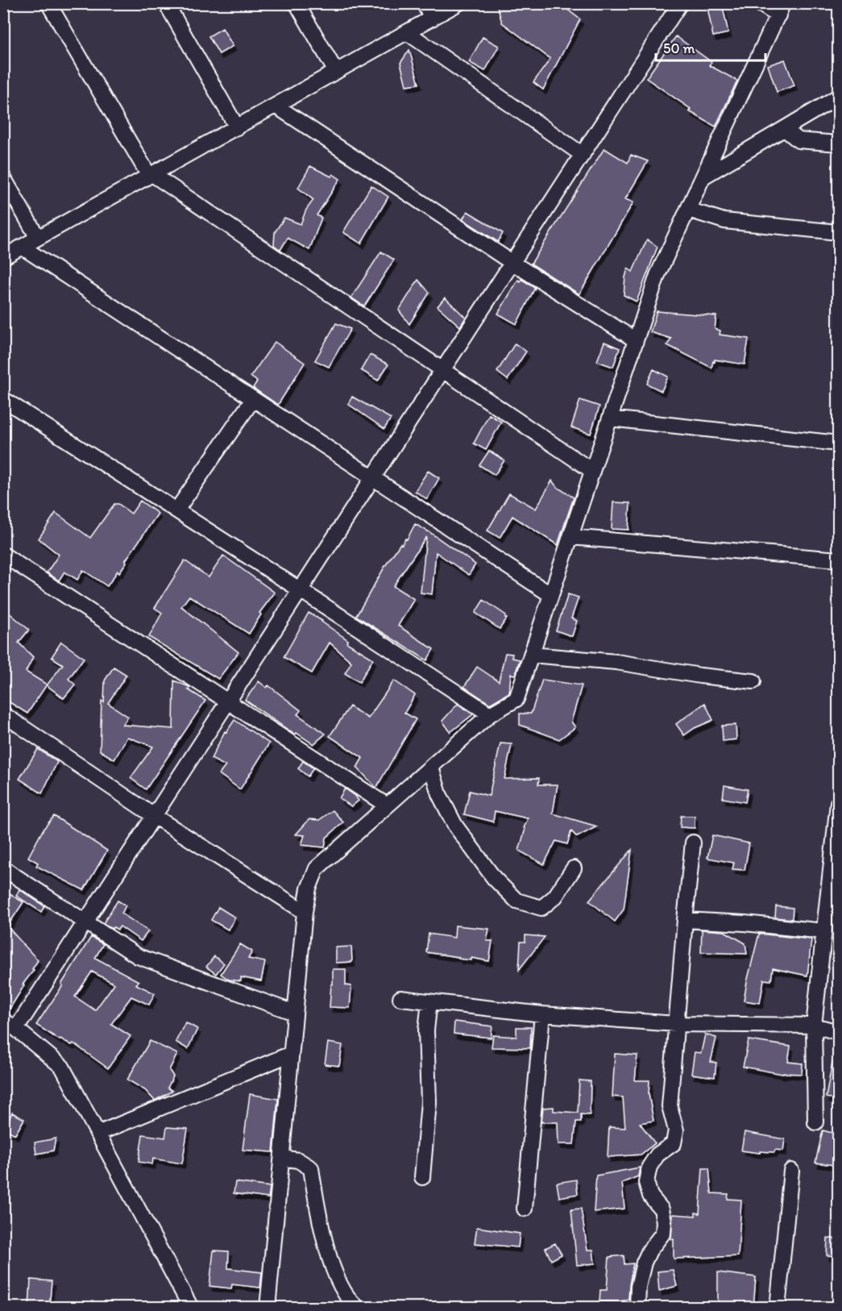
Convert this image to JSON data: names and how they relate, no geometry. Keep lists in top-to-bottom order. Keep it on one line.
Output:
{"scale_bar":"50 m"}
